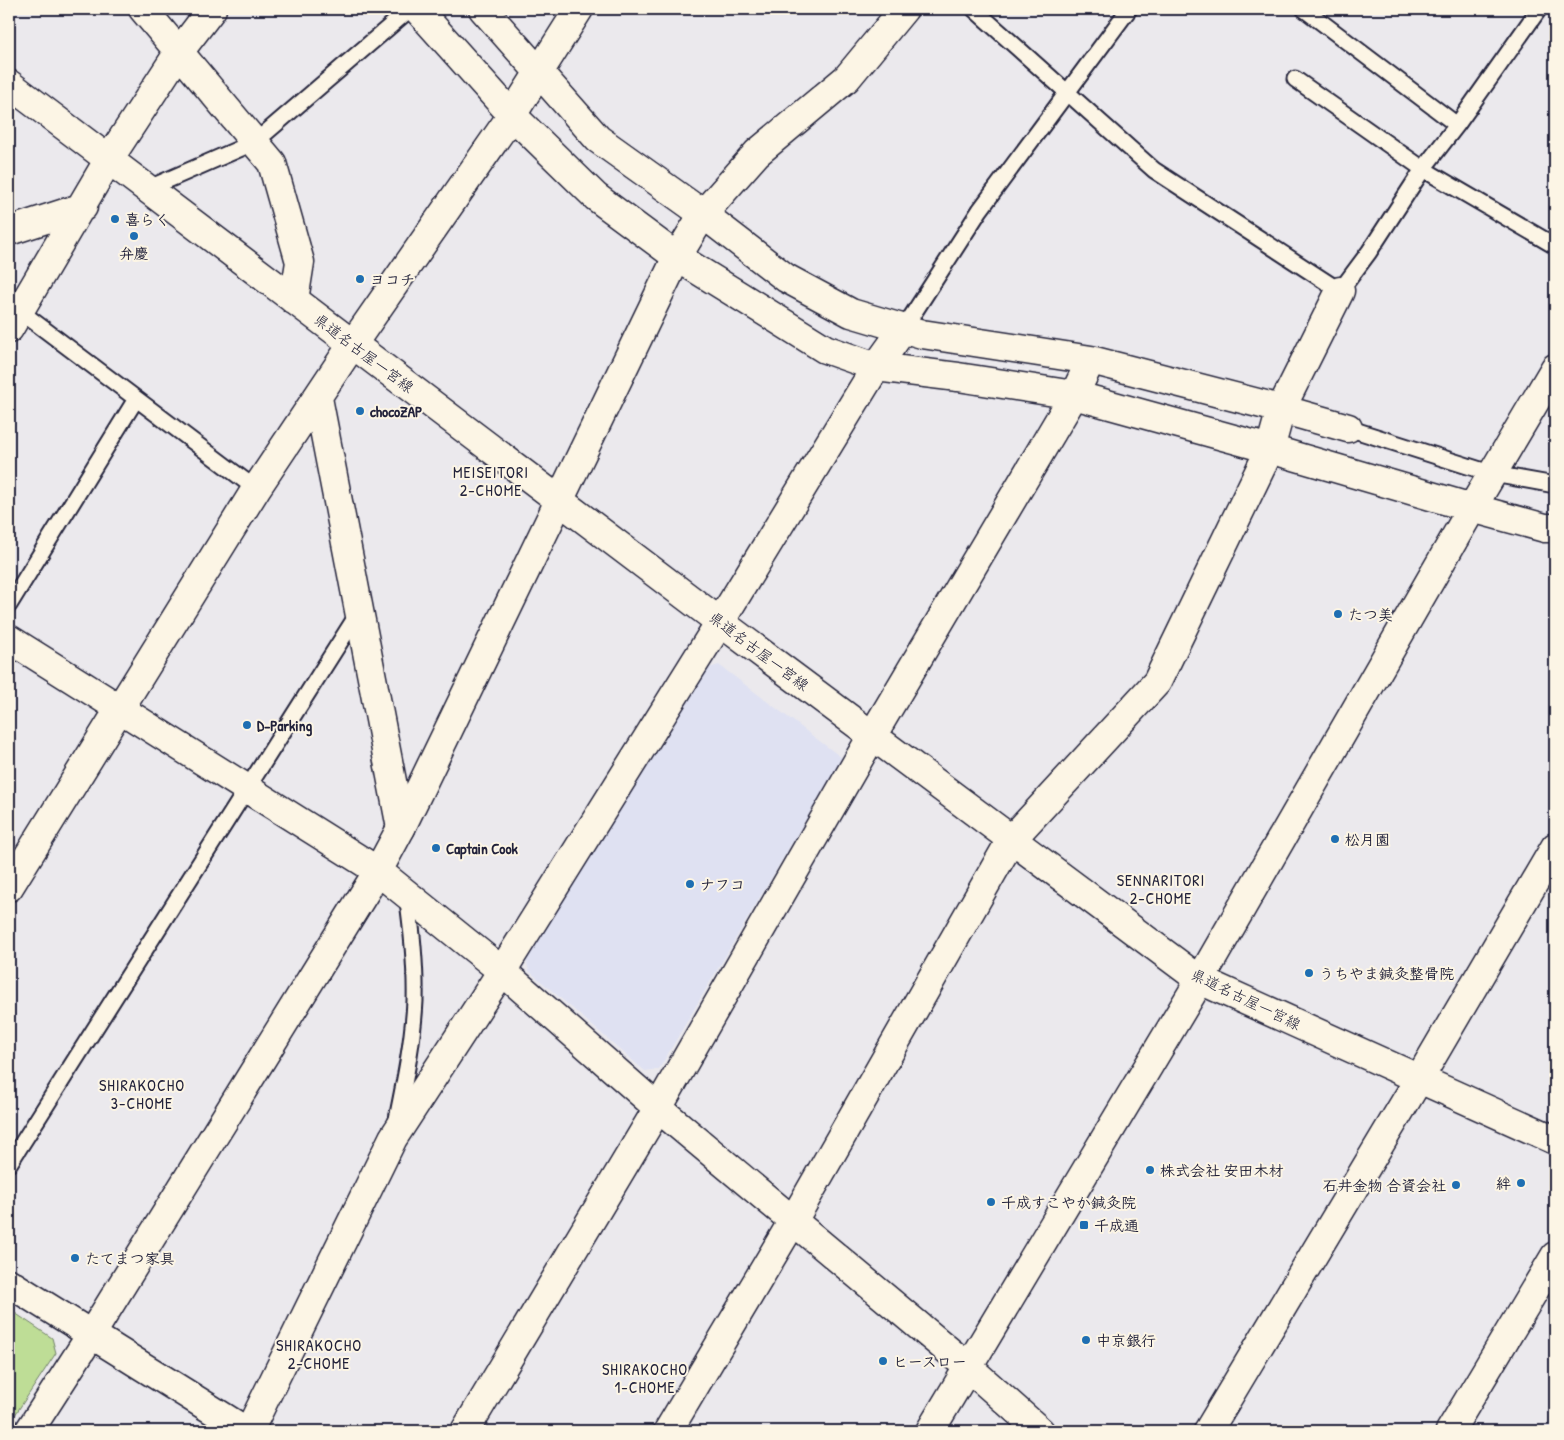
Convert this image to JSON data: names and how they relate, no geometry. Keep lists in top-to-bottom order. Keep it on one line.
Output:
{"streets":{"street":["県道名古屋一宮線"]},"districts":["MEISEITORI 2-CHOME","SENNARITORI 2-CHOME","SHIRAKOCHO 3-CHOME","SHIRAKOCHO 2-CHOME","SHIRAKOCHO 1-CHOME"],"places":{"other":["喜らく","弁慶","ヨコチ","chocoZAP","たつ美","D-Parking","松月園","Captain Cook","ナフコ","うちやま鍼灸整骨院","株式会社 安田木材","絆","石井金物 合資会社","千成すこやか鍼灸院","たてまつ家具","中京銀行","ヒースロー"],"transit":["千成通"]}}
